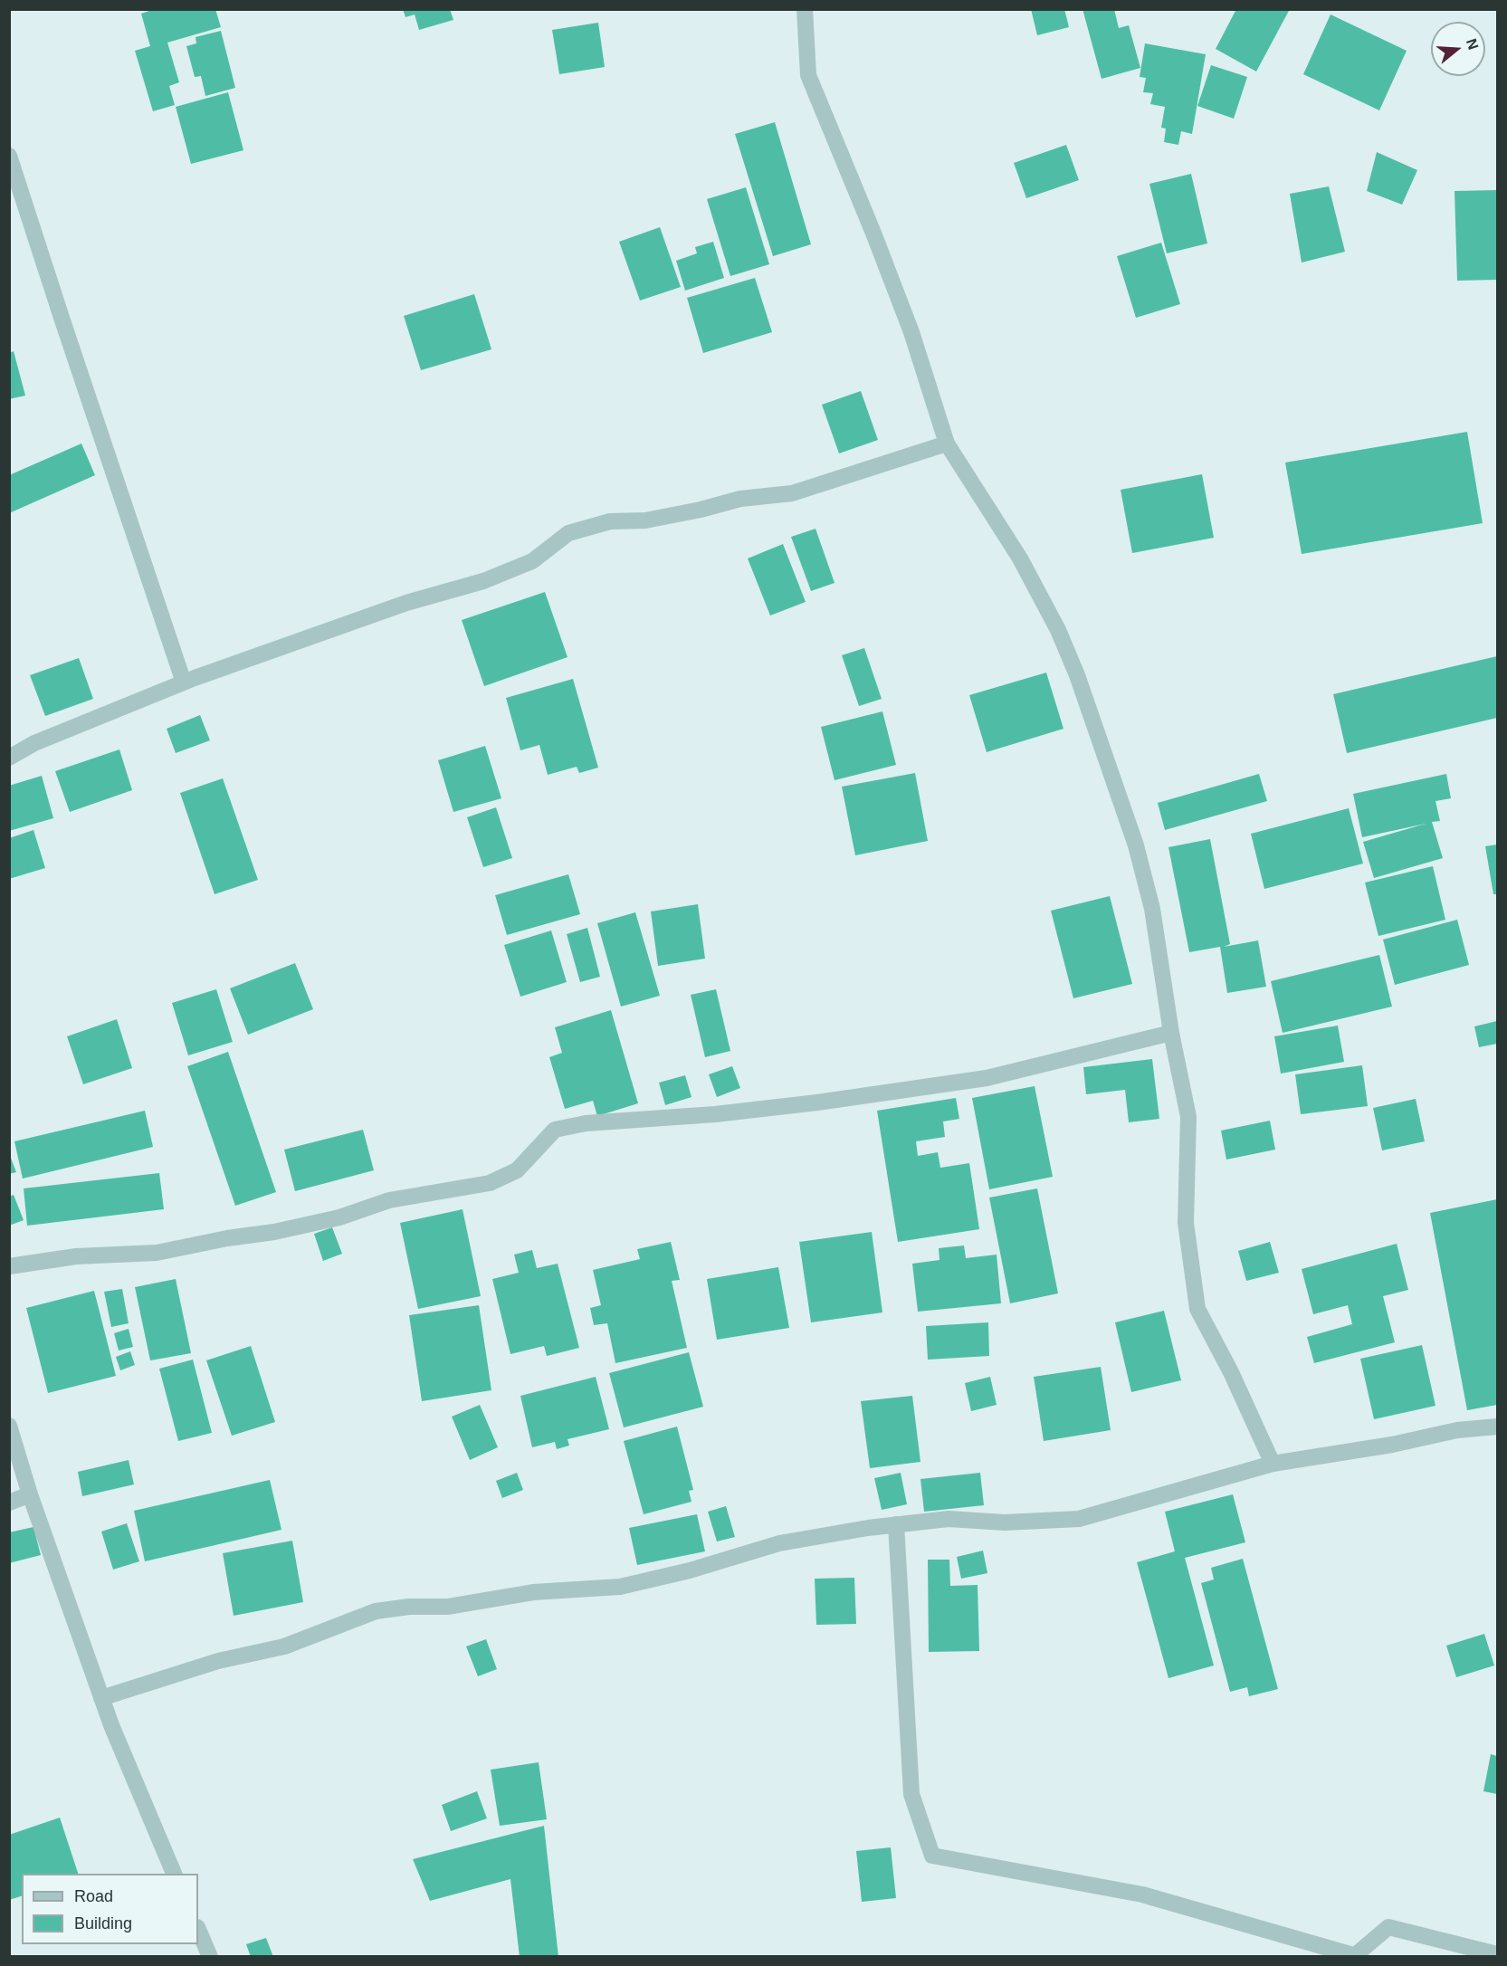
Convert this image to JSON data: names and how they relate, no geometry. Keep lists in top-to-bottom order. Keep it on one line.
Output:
{"legend":["Road","Building"],"north":"right"}
